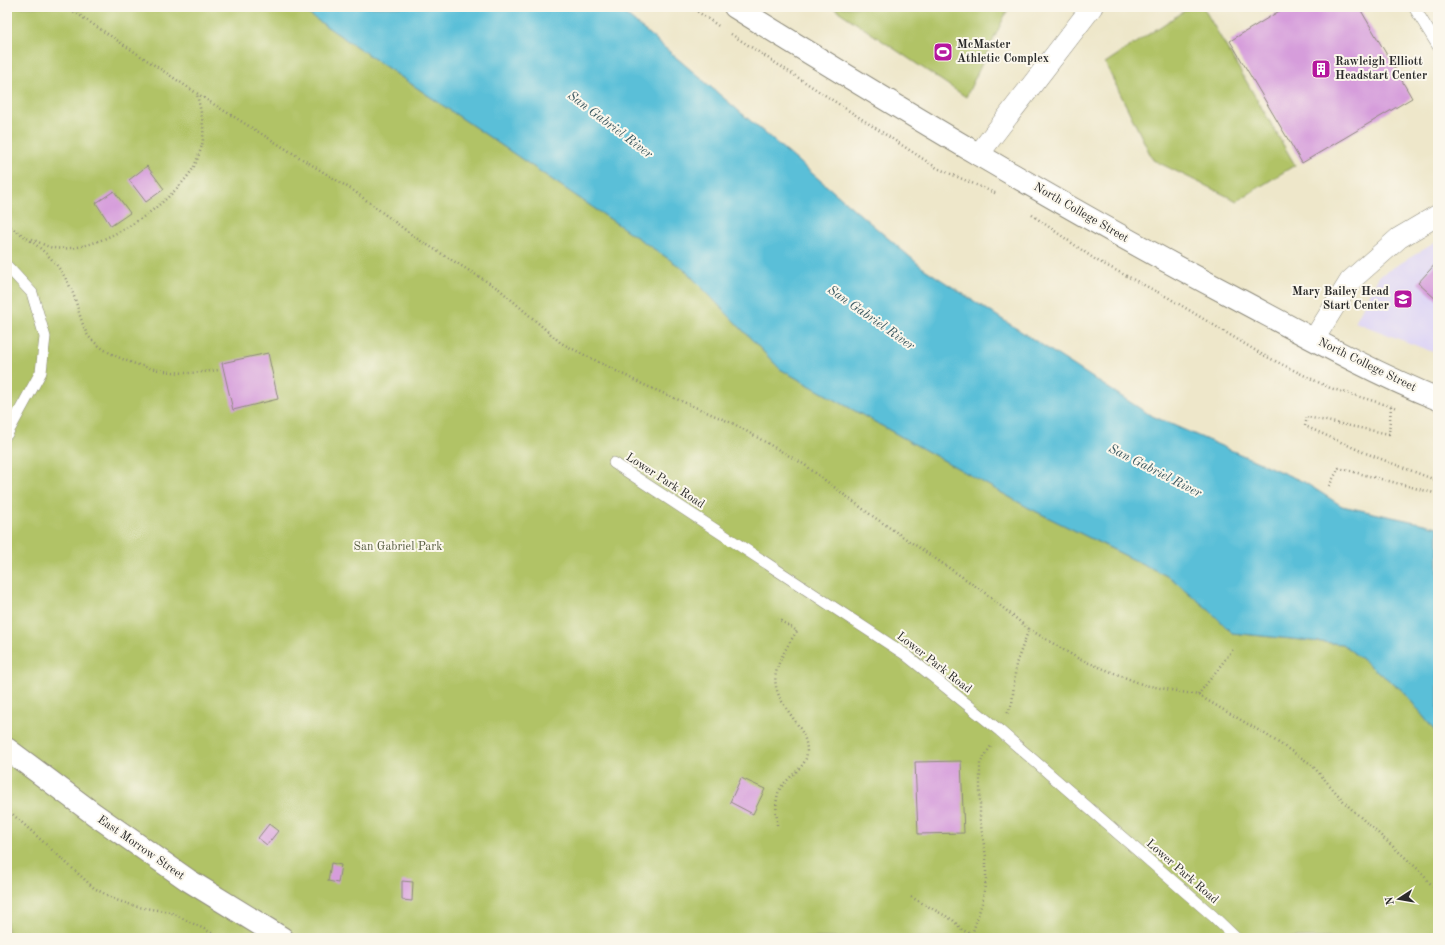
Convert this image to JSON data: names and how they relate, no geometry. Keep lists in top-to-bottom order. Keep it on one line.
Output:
{"streets":{"street":["North College Street","East Morrow Street"],"lane":["Lower Park Road"]},"water":["San Gabriel River"],"parks":["San Gabriel Park"],"places":{"sports":["McMaster Athletic Complex"],"building":["Rawleigh Elliott Headstart Center"],"school or university":["Mary Bailey Head Start Center"]},"north":"left"}
